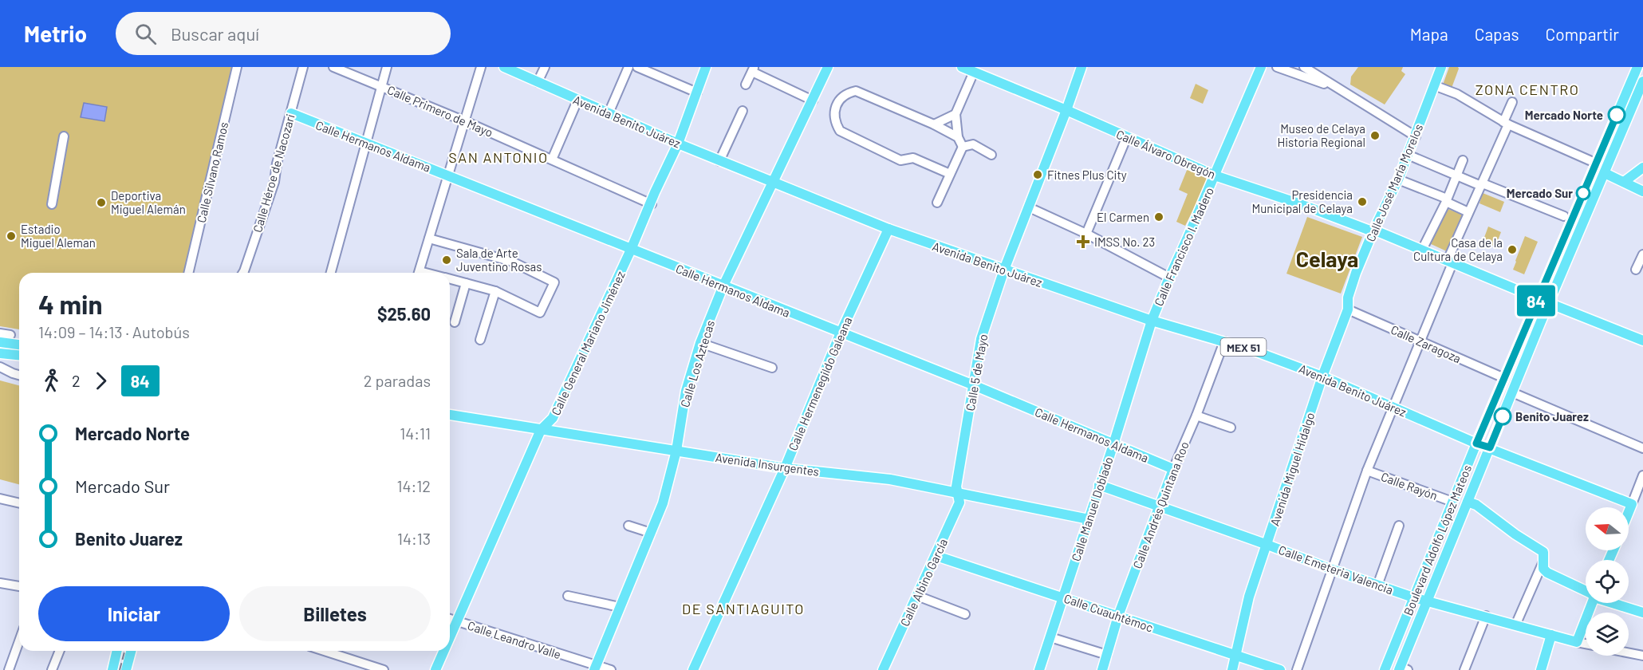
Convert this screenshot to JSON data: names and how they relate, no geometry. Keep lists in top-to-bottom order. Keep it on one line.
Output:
{"streets":{"main road":["Avenida Benito Juárez","Calle Hermanos Aldama","Calle Álvaro Obregón","Calle José María Morelos","Calle Francisco I. Madero","Calle General Mariano Jiménez","MEX 51","Calle Los Aztecas","Calle 5 de Mayo","Calle Hermenegildo Galeana","Avenida Insurgentes","Avenida Miguel Hidalgo","Calle Andrés Quintana Roo","Calle Manuel Doblado","Boulevard Adolfo López Mateos","Calle Emeteria Valencia","Calle Albino García","Calle Cuauhtémoc"],"street":["Calle Primero de Mayo","Calle Silvano Ramos","Calle Héroe de Nacozari","Calle Zaragoza","Calle Rayón","Calle Leandro Valle"]},"crossings":[["Calle Primero de Mayo","Calle General Mariano Jiménez"],["Avenida Benito Juárez","Calle Francisco I. Madero"],["Avenida Benito Juárez","Calle General Mariano Jiménez"],["Avenida Benito Juárez","MEX 51"],["Avenida Benito Juárez","Calle Los Aztecas"],["Avenida Benito Juárez","Calle 5 de Mayo"],["Avenida Benito Juárez","Calle Hermenegildo Galeana"],["Avenida Benito Juárez","Avenida Miguel Hidalgo"],["Avenida Benito Juárez","Calle Andrés Quintana Roo"],["Avenida Benito Juárez","Calle Manuel Doblado"],["Avenida Benito Juárez","Boulevard Adolfo López Mateos"],["Calle Hermanos Aldama","Calle Héroe de Nacozari"],["Calle Hermanos Aldama","Calle General Mariano Jiménez"],["Calle Hermanos Aldama","Calle Los Aztecas"],["Calle Hermanos Aldama","Calle 5 de Mayo"],["Calle Hermanos Aldama","Calle Hermenegildo Galeana"],["Calle Hermanos Aldama","Calle Andrés Quintana Roo"],["Calle Hermanos Aldama","Calle Manuel Doblado"],["Calle Álvaro Obregón","Calle José María Morelos"],["Calle Álvaro Obregón","Calle Francisco I. Madero"],["Calle Álvaro Obregón","Calle 5 de Mayo"],["Calle Álvaro Obregón","Boulevard Adolfo López Mateos"],["Calle José María Morelos","Avenida Miguel Hidalgo"],["Calle Francisco I. Madero","Calle Manuel Doblado"],["Calle General Mariano Jiménez","Avenida Insurgentes"],["Calle General Mariano Jiménez","Calle Leandro Valle"],["Calle Zaragoza","Avenida Miguel Hidalgo"],["Calle Zaragoza","Boulevard Adolfo López Mateos"],["MEX 51","Boulevard Adolfo López Mateos"],["Calle Los Aztecas","Avenida Insurgentes"],["Calle Los Aztecas","Calle Leandro Valle"],["Calle 5 de Mayo","Avenida Insurgentes"],["Calle 5 de Mayo","Calle Albino García"],["Calle Hermenegildo Galeana","Avenida Insurgentes"],["Avenida Insurgentes","Calle Manuel Doblado"],["Avenida Insurgentes","Calle Albino García"],["Avenida Miguel Hidalgo","Calle Emeteria Valencia"],["Avenida Miguel Hidalgo","Calle Cuauhtémoc"],["Calle Rayón","Boulevard Adolfo López Mateos"],["Calle Andrés Quintana Roo","Calle Emeteria Valencia"],["Calle Andrés Quintana Roo","Calle Cuauhtémoc"],["Calle Manuel Doblado","Calle Emeteria Valencia"],["Calle Manuel Doblado","Calle Cuauhtémoc"],["Boulevard Adolfo López Mateos","Calle Emeteria Valencia"],["Calle Albino García","Calle Cuauhtémoc"]],"districts":["ZONA CENTRO","SAN ANTONIO","Celaya","DE SANTIAGUITO"],"places":{"other":["Mercado Norte","Museo de Celaya Historia Regional","Fitnes Plus City","Mercado Sur","Presidencia Municipal de Celaya","Deportiva Miguel Alemán","El Carmen","Estadio Miguel Aleman","Casa de la Cultura de Celaya","Sala de Arte Juventino Rosas","Benito Juarez"],"health":["IMSS No. 23"]},"lines":["bus line 84"],"north":"left","page":{"header":"Metrio","search":"Buscar aquí","nav":["Mapa","Capas","Compartir"],"on_map":"84","heading":["4 min","14:09 – 14:13 · Autobús","$25.60"],"legs":["2","84","2 paradas"],"list":[{"name":"Mercado Norte","value":"14:11"},{"name":"Mercado Sur","value":"14:12"},{"name":"Benito Juarez","value":"14:13"}],"buttons":["Iniciar","Billetes"]}}
